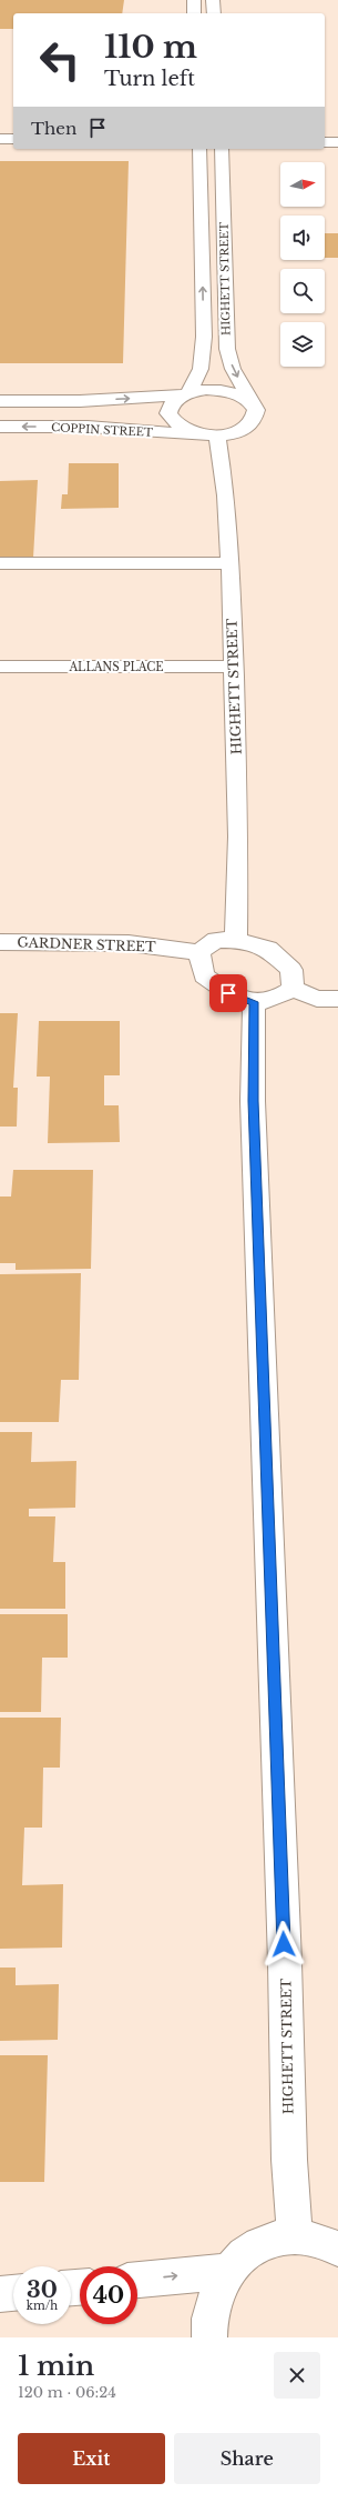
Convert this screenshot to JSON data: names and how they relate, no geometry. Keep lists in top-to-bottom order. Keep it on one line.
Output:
{"streets":{"street":["HIGHETT STREET","COPPIN STREET","ALLANS PLACE","GARDNER STREET"]},"crossings":[["HIGHETT STREET","COPPIN STREET"],["HIGHETT STREET","ALLANS PLACE"]],"north":"right","page":{"turn":["110 m","Turn left"],"then":"Then","speed":"30 km/h","limit":"40","heading":["1 min","120 m · 06:24"],"buttons":["Exit","Share"]}}
